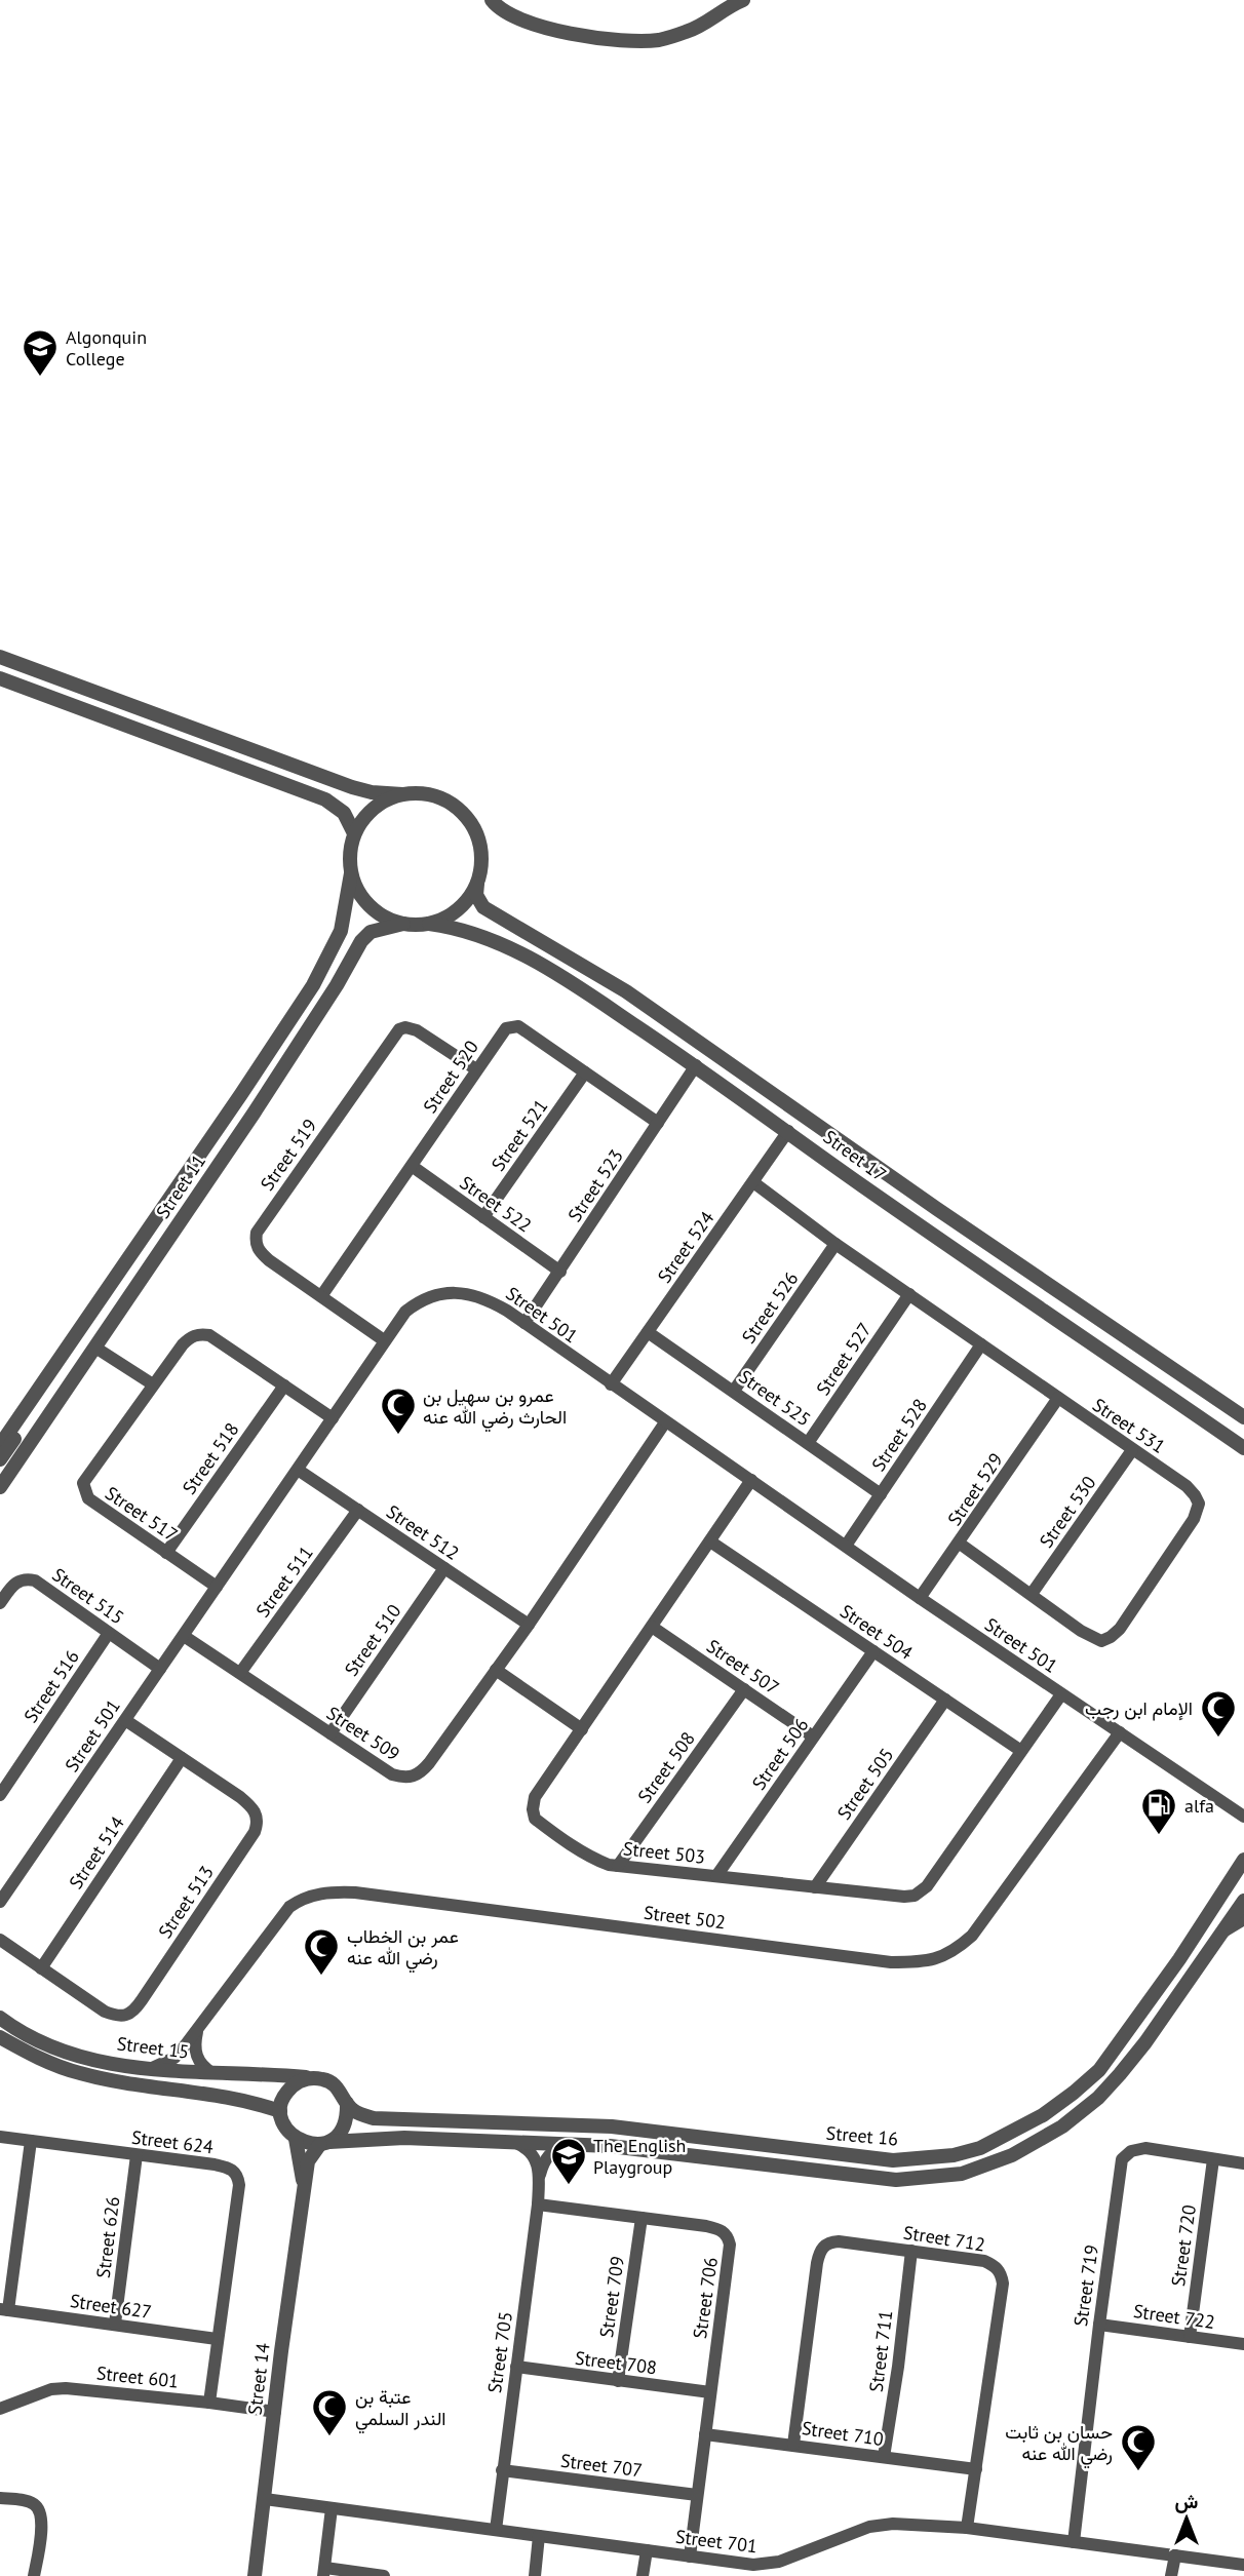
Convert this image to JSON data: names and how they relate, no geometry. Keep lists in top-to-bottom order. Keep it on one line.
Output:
{"streets":{"street":["Street 520","Street 521","Street 519","Street 17","Street 523","Street 11","Street 522","Street 524","Street 526","Street 501","Street 527","Street 525","Street 531","Street 528","Street 518","Street 529","Street 530","Street 517","Street 512","Street 511","Street 515","Street 504","Street 510","Street 507","Street 516","Street 509","Street 506","Street 508","Street 505","Street 514","Street 503","Street 513","Street 502","Street 15","Street 16","Street 624","Street 626","Street 712","Street 720","Street 719","Street 709","Street 706","Street 627","Street 722","Street 711","Street 705","Street 708","Street 601","Street 14","Street 710","Street 707","Street 701"]},"crossings":[["Street 520","Street 521"],["Street 520","Street 519"],["Street 520","Street 523"],["Street 520","Street 522"],["Street 521","Street 522"],["Street 519","Street 501"],["Street 17","Street 523"],["Street 17","Street 11"],["Street 17","Street 524"],["Street 523","Street 522"],["Street 523","Street 501"],["Street 524","Street 501"],["Street 524","Street 525"],["Street 524","Street 531"],["Street 526","Street 525"],["Street 526","Street 531"],["Street 501","Street 528"],["Street 501","Street 529"],["Street 501","Street 517"],["Street 501","Street 512"],["Street 501","Street 515"],["Street 501","Street 509"],["Street 501","Street 503"],["Street 501","Street 513"],["Street 501","Street 502"],["Street 527","Street 525"],["Street 527","Street 531"],["Street 525","Street 528"],["Street 531","Street 528"],["Street 531","Street 529"],["Street 531","Street 530"],["Street 518","Street 517"],["Street 512","Street 511"],["Street 512","Street 510"],["Street 512","Street 509"],["Street 511","Street 509"],["Street 515","Street 516"],["Street 504","Street 506"],["Street 504","Street 505"],["Street 504","Street 503"],["Street 510","Street 509"],["Street 507","Street 506"],["Street 507","Street 508"],["Street 507","Street 503"],["Street 506","Street 503"],["Street 508","Street 503"],["Street 505","Street 503"],["Street 514","Street 513"],["Street 502","Street 15"],["Street 15","Street 16"],["Street 15","Street 14"],["Street 16","Street 14"],["Street 624","Street 626"],["Street 624","Street 627"],["Street 624","Street 601"],["Street 626","Street 627"],["Street 712","Street 711"],["Street 712","Street 710"],["Street 712","Street 701"],["Street 720","Street 719"],["Street 720","Street 722"],["Street 719","Street 722"],["Street 719","Street 701"],["Street 709","Street 706"],["Street 709","Street 708"],["Street 706","Street 705"],["Street 706","Street 708"],["Street 706","Street 710"],["Street 706","Street 707"],["Street 706","Street 701"],["Street 711","Street 710"],["Street 705","Street 708"],["Street 705","Street 707"],["Street 705","Street 701"],["Street 601","Street 14"],["Street 14","Street 701"]],"places":{"school or university":["Algonquin College","The English Playgroup"],"mosque":["عمرو بن سهيل بن الحارث رضي الله عنه","الإمام ابن رجب","عمر بن الخطاب رضي الله عنه","عتبة بن الندر السلمي","حسان بن ثابت رضي الله عنه"],"fuel station":["alfa"]},"north":"top"}
